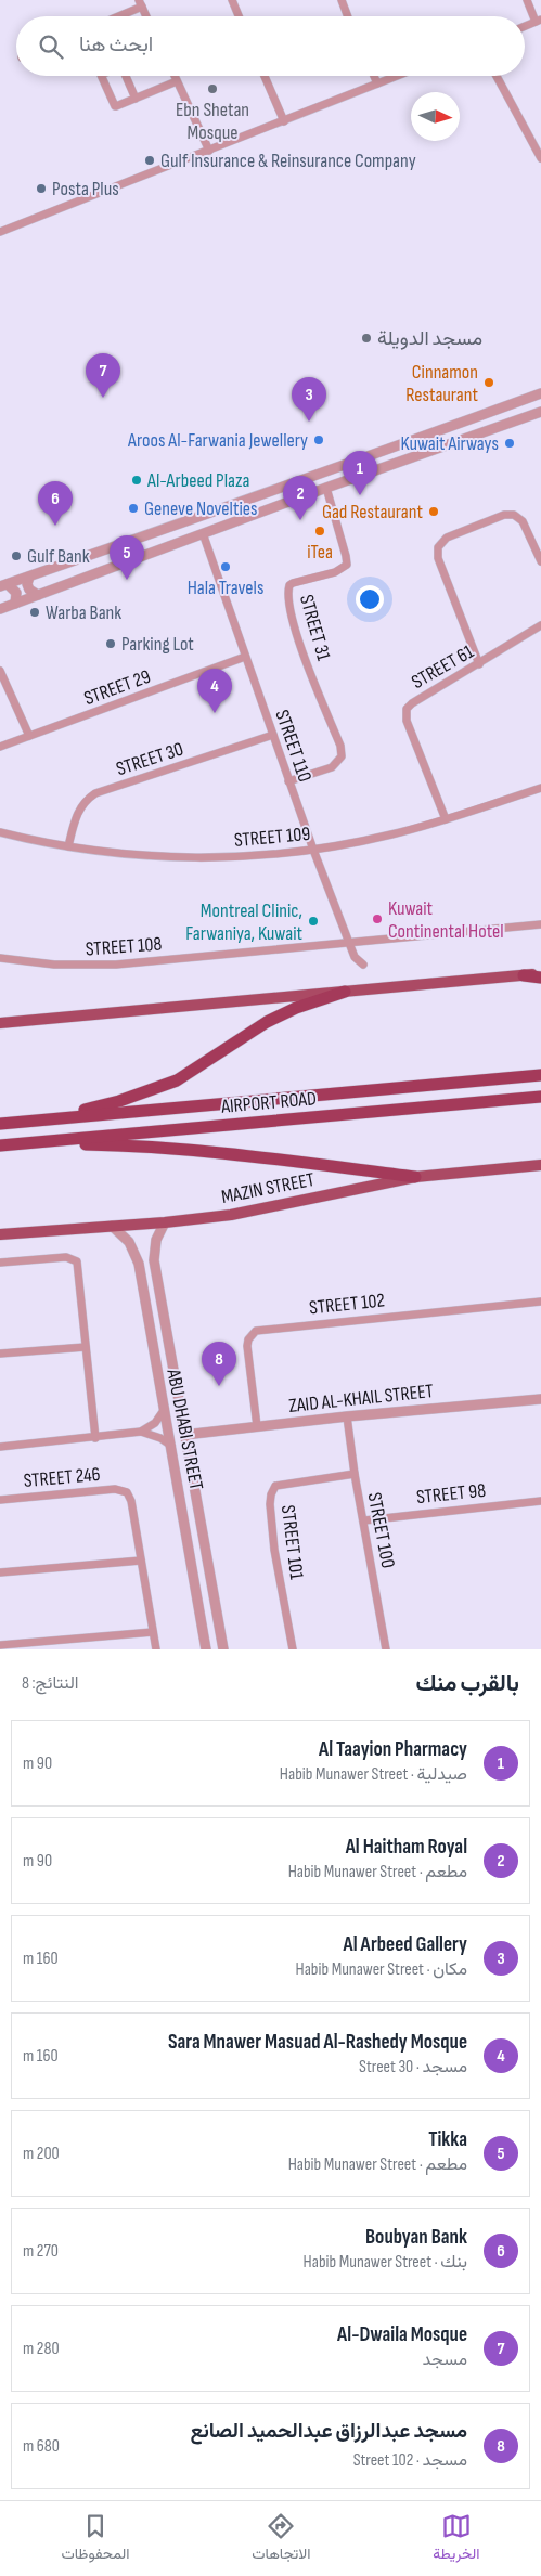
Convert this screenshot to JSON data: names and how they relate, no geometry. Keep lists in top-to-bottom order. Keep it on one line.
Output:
{"streets":{"highway":["AIRPORT ROAD"],"main road":["MAZIN STREET"],"street":["STREET 31","STREET 61","STREET 29","STREET 110","STREET 30","STREET 109","STREET 108","STREET 102","ZAID AL-KHAIL STREET","ABU DHABI STREET","STREET 246","STREET 98","STREET 100","STREET 101"]},"crossings":[["STREET 31","STREET 110"],["STREET 61","STREET 109"],["STREET 29","STREET 110"],["STREET 110","STREET 30"],["STREET 110","STREET 109"],["STREET 110","STREET 108"],["STREET 30","STREET 109"],["MAZIN STREET","ABU DHABI STREET"],["STREET 102","ZAID AL-KHAIL STREET"],["ZAID AL-KHAIL STREET","ABU DHABI STREET"],["ZAID AL-KHAIL STREET","STREET 100"],["STREET 98","STREET 100"],["STREET 100","STREET 101"]],"places":["Ebn Shetan Mosque","Gulf Insurance & Reinsurance Company","Posta Plus","مسجد الدويلة","Cinnamon Restaurant","Aroos Al-Farwania Jewellery","Kuwait Airways","Al-Arbeed Plaza","Geneve Novelties","Gad Restaurant","iTea","Gulf Bank","Hala Travels","Warba Bank","Parking Lot","Kuwait Continental Hotel","Montreal Clinic, Farwaniya, Kuwait"],"north":"right","page":{"search":"ابحث هنا","pins":["7","3","1","2","6","5","4","8"],"heading":["بالقرب منك","النتائج: 8"],"list":[{"mark":"1","name":"Al Taayion Pharmacy","note":"صيدلية · Habib Munawer Street","value":"90 m"},{"mark":"2","name":"Al Haitham Royal","note":"مطعم · Habib Munawer Street","value":"90 m"},{"mark":"3","name":"Al Arbeed Gallery","note":"مكان · Habib Munawer Street","value":"160 m"},{"mark":"4","name":"Sara Mnawer Masuad Al-Rashedy Mosque","note":"مسجد · Street 30","value":"160 m"},{"mark":"5","name":"Tikka","note":"مطعم · Habib Munawer Street","value":"200 m"},{"mark":"6","name":"Boubyan Bank","note":"بنك · Habib Munawer Street","value":"270 m"},{"mark":"7","name":"Al-Dwaila Mosque","note":"مسجد","value":"280 m"},{"mark":"8","name":"مسجد عبدالرزاق عبدالحميد الصانع","note":"مسجد · Street 102","value":"680 m"}],"nav":["الخريطة","الاتجاهات","المحفوظات"]}}
